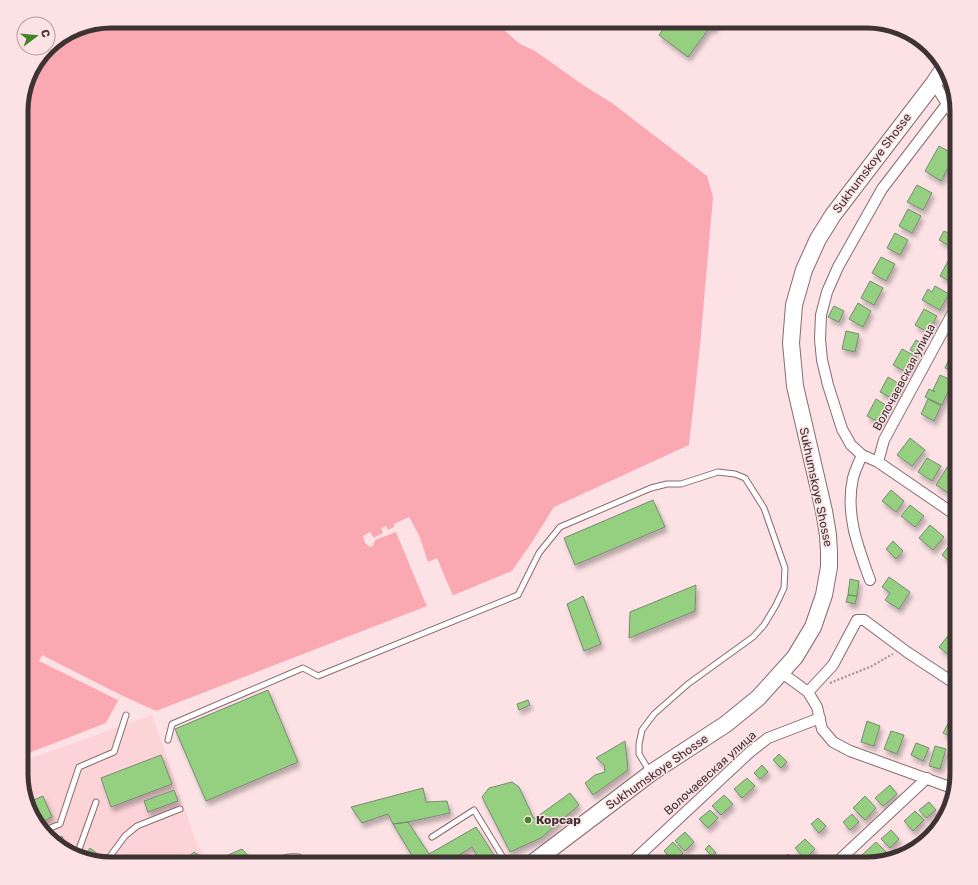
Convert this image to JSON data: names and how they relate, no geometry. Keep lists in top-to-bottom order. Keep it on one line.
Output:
{"streets":{"highway":["Sukhumskoye Shosse"],"street":["Волочаевская улица"]},"places":["Корсар"],"north":"right"}
